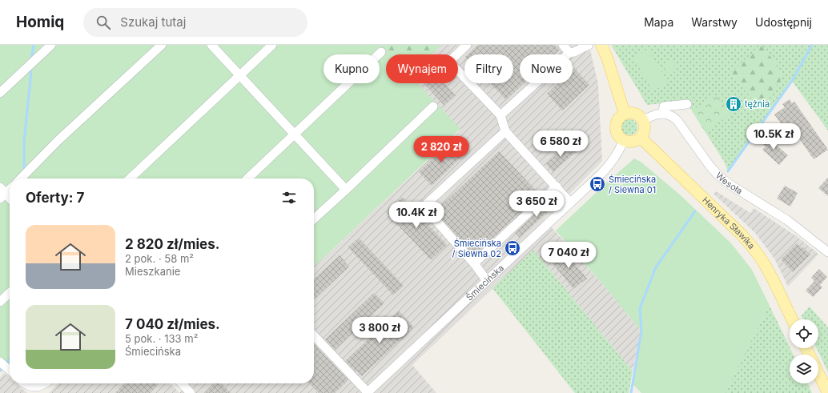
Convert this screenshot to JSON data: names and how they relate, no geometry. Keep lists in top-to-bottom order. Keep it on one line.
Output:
{"streets":{"main road":["Henryka Sławika"],"street":["Wesoła","Śmiecińska"]},"crossings":[["Henryka Sławika","Śmiecińska"]],"places":{"building":["tężnia"],"bus stop":["Śmiecińska / Siewna 01","Śmiecińska / Siewna 02"]},"page":{"header":"Homiq","search":"Szukaj tutaj","nav":["Mapa","Warstwy","Udostępnij"],"chip":["Kupno","Wynajem","Filtry","Nowe"],"price":["10.5K zł","6 580 zł","2 820 zł","3 650 zł","10.4K zł","7 040 zł","3 800 zł"],"heading":"Oferty: 7","list":[{"name":"2 820 zł/mies.","note":"2 pok. · 58 m² · Mieszkanie"},{"name":"7 040 zł/mies.","note":"5 pok. · 133 m² · Śmiecińska"}]}}
